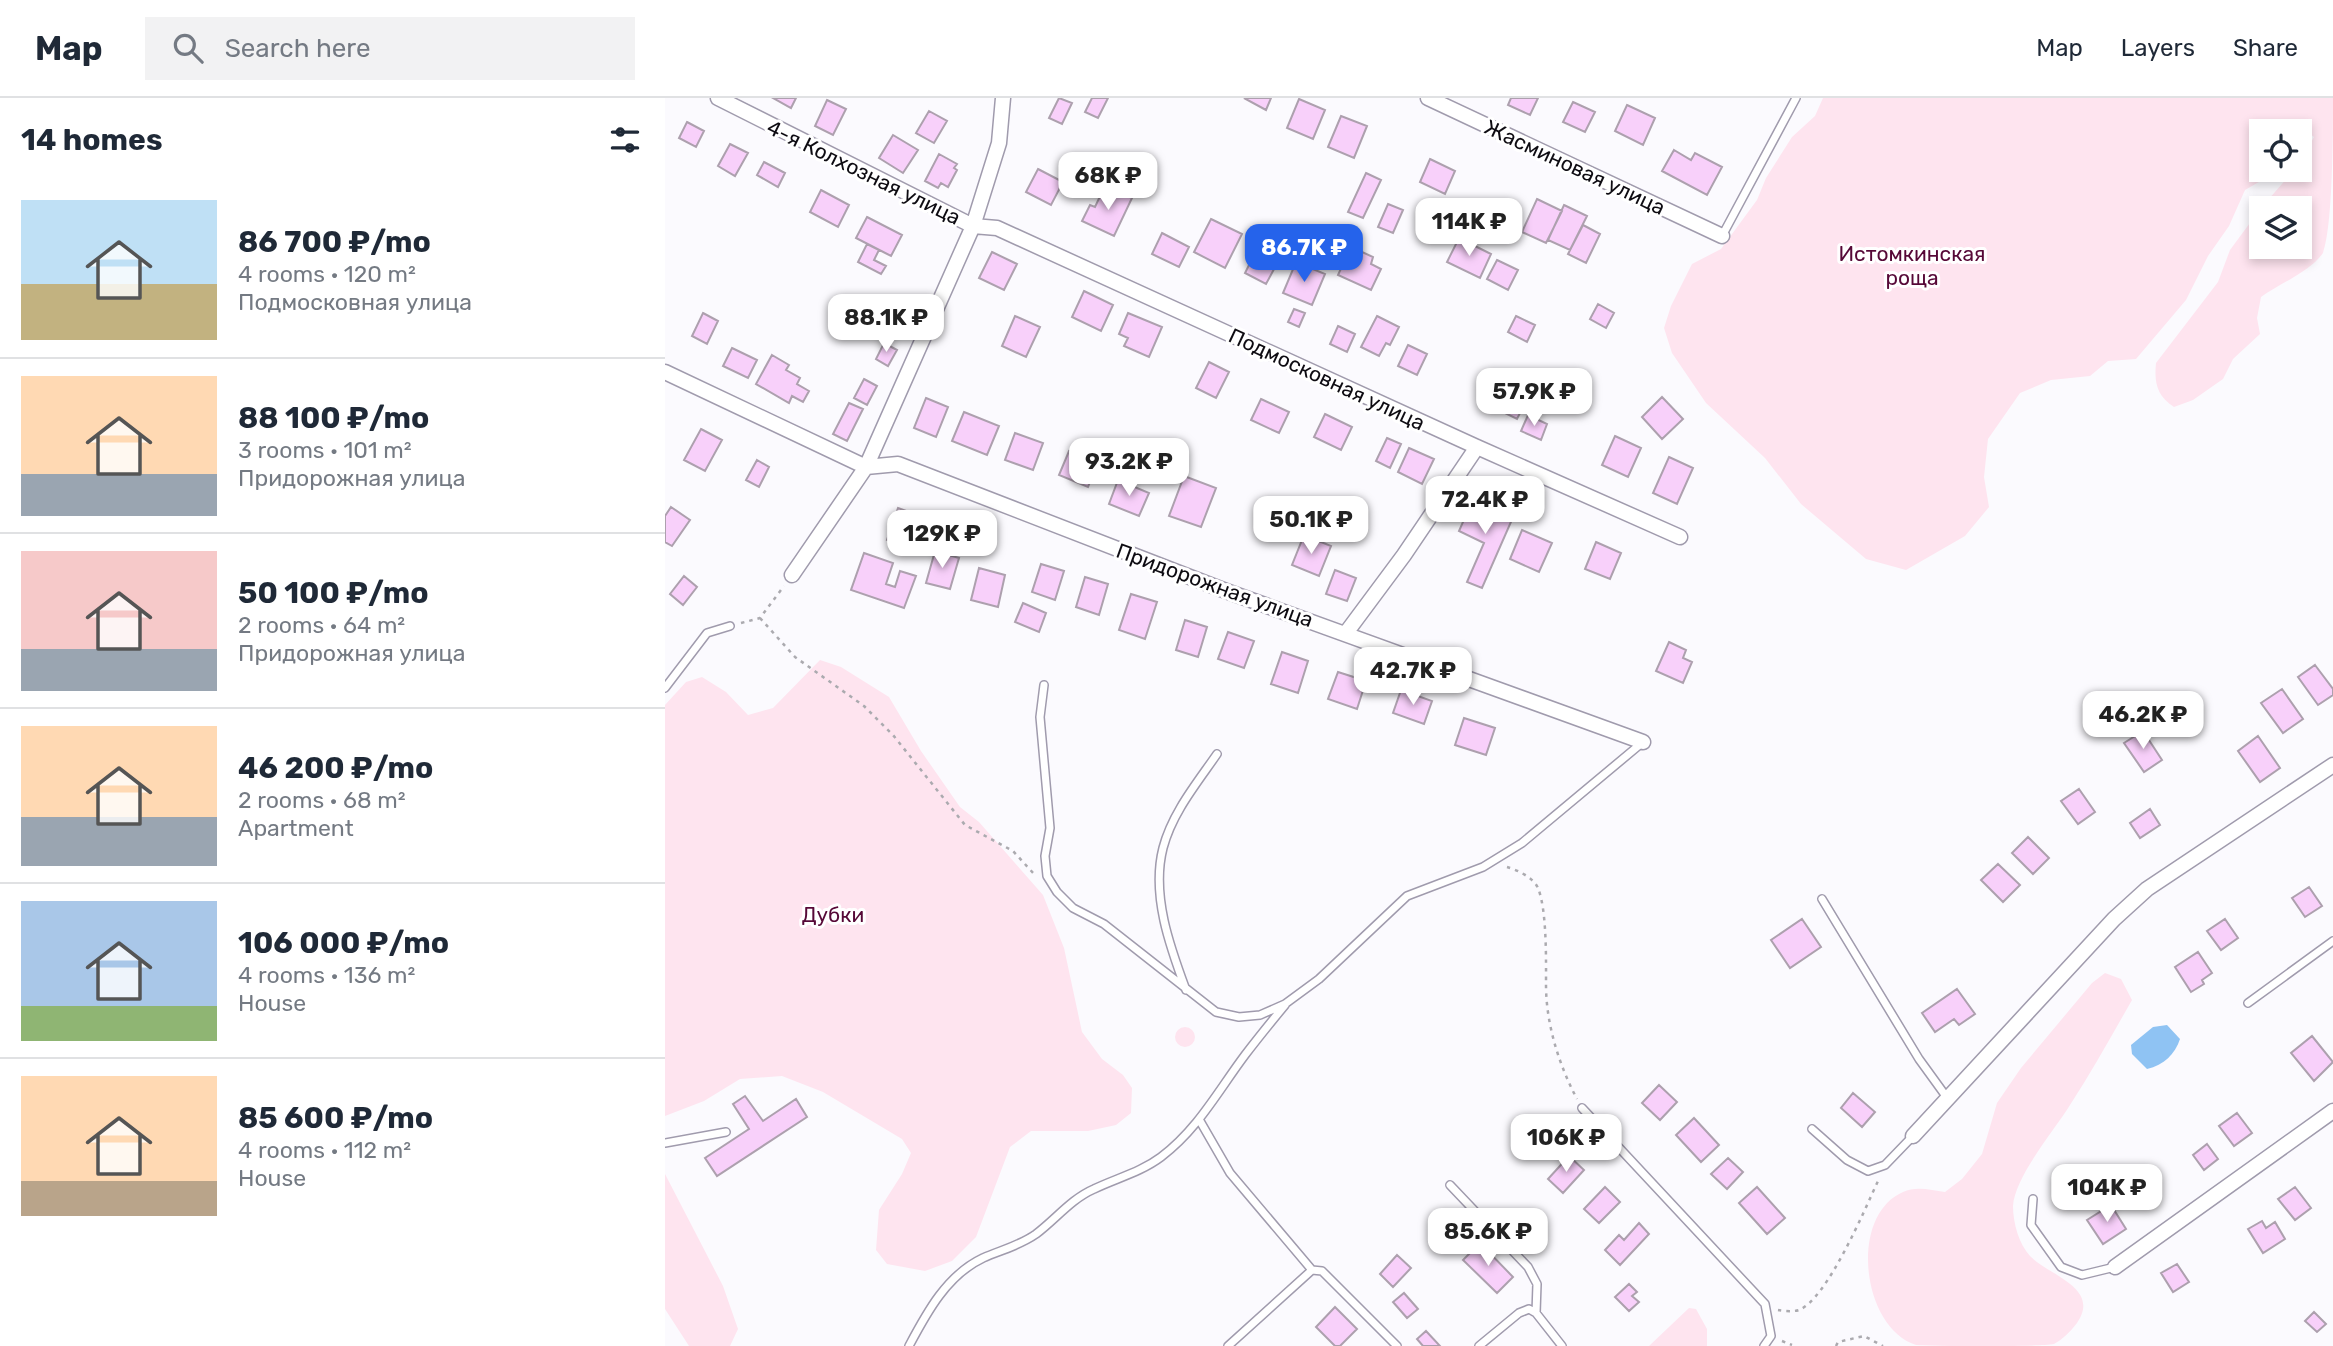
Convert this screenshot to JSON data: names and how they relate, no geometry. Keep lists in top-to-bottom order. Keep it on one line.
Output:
{"streets":{"street":["Жасминовая улица","4-я Колхозная улица","Подмосковная улица","Придорожная улица"]},"crossings":[["4-я Колхозная улица","Подмосковная улица"]],"parks":["Истомкинская роща","Дубки"],"page":{"header":"Map","search":"Search here","nav":["Map","Layers","Share"],"heading":"14 homes","price":["68K ₽","114K ₽","86.7K ₽","88.1K ₽","57.9K ₽","93.2K ₽","72.4K ₽","50.1K ₽","129K ₽","42.7K ₽","46.2K ₽","106K ₽","104K ₽","85.6K ₽"],"list":[{"name":"86 700 ₽/mo","note":"4 rooms · 120 m² · Подмосковная улица"},{"name":"88 100 ₽/mo","note":"3 rooms · 101 m² · Придорожная улица"},{"name":"50 100 ₽/mo","note":"2 rooms · 64 m² · Придорожная улица"},{"name":"46 200 ₽/mo","note":"2 rooms · 68 m² · Apartment"},{"name":"106 000 ₽/mo","note":"4 rooms · 136 m² · House"},{"name":"85 600 ₽/mo","note":"4 rooms · 112 m² · House"}]}}
